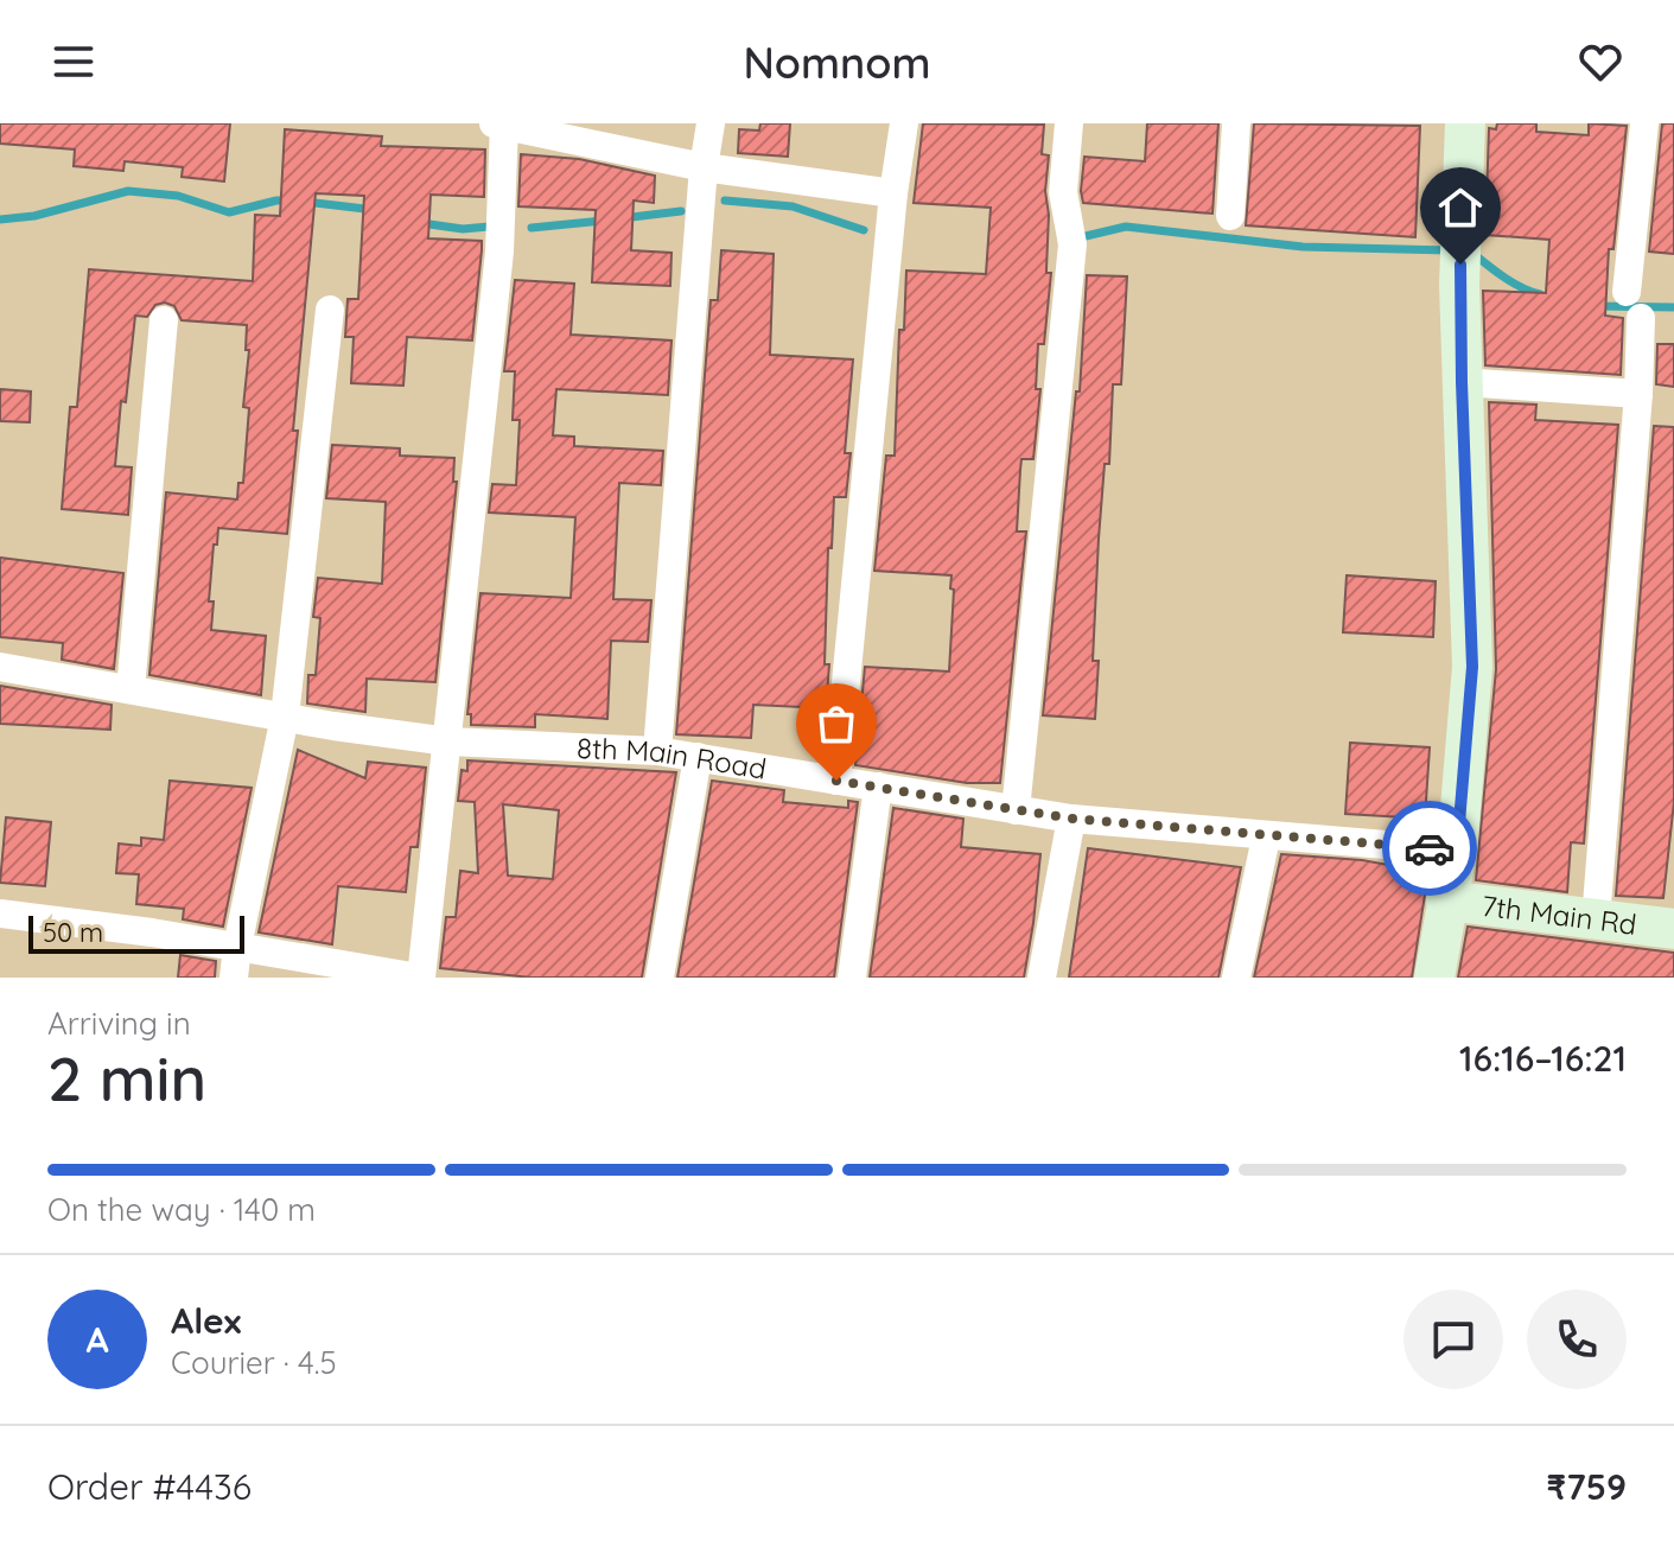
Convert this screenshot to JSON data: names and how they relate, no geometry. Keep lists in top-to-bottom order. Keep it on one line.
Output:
{"streets":{"main road":["7th Main Rd"],"street":["8th Main Road"]},"scale_bar":"50 m","page":{"header":"Nomnom","scale":"50 m","heading":["2 min","Arriving in","16:16–16:21"],"panel":["Alex","Courier · 4.5","Order #4436","₹759"],"bar":"On the way · 140 m","round":"A"}}
